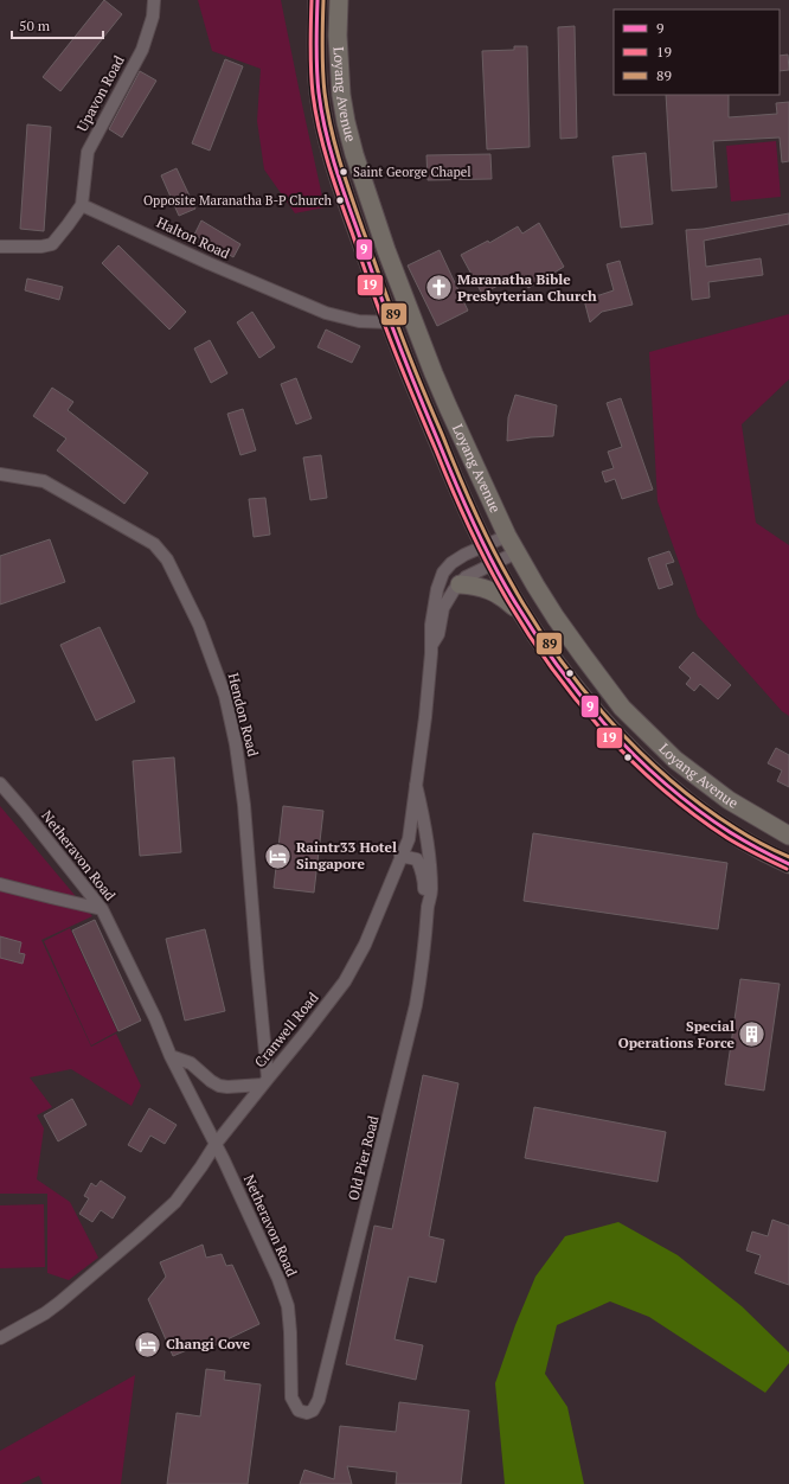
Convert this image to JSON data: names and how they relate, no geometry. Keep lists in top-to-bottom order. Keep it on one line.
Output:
{"streets":{"main road":["Loyang Avenue"],"street":["Upavon Road","Halton Road","Hendon Road","Netheravon Road","Cranwell Road","Old Pier Road"]},"crossings":[["Upavon Road","Halton Road"],["Loyang Avenue","Halton Road"],["Loyang Avenue","Cranwell Road"],["Hendon Road","Cranwell Road"],["Netheravon Road","Cranwell Road"],["Netheravon Road","Old Pier Road"],["Cranwell Road","Old Pier Road"]],"places":{"other":["Saint George Chapel","Opposite Maranatha B-P Church"],"church":["Maranatha Bible Presbyterian Church"],"hotel":["Raintr33 Hotel Singapore","Changi Cove"],"building":["Special Operations Force"]},"lines":["transit line 9","transit line 19","transit line 89"],"legend":["9","19","89"],"scale_bar":"50 m"}
